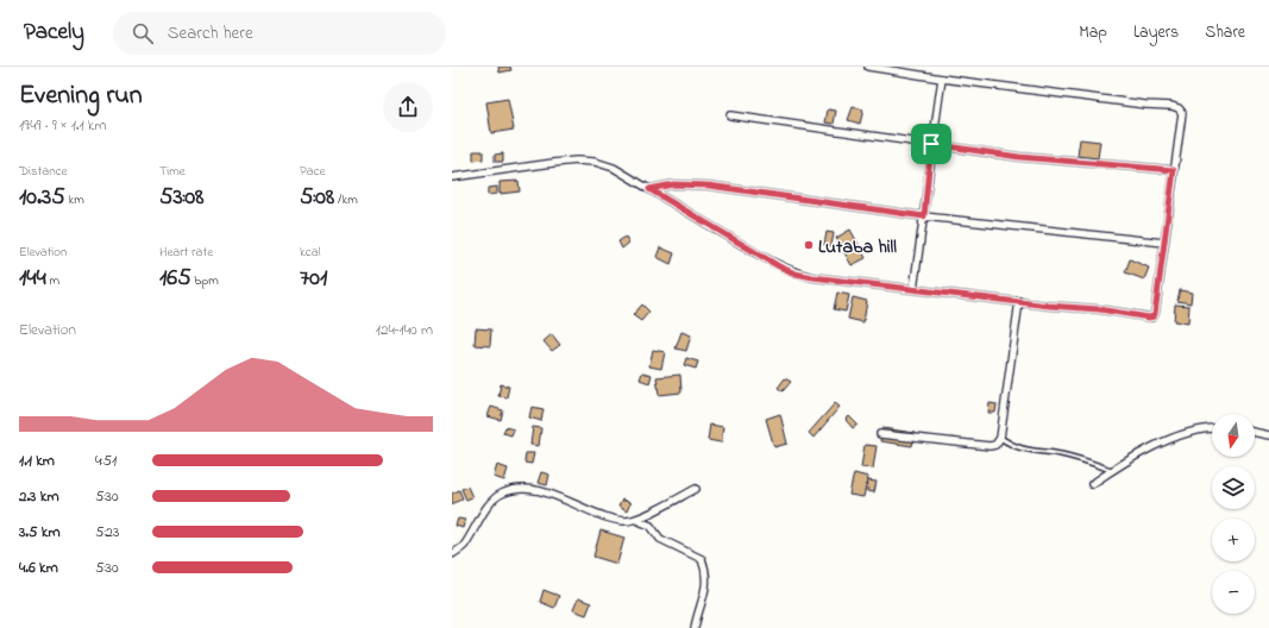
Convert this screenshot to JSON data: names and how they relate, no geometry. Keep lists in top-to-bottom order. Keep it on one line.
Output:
{"places":["Lutaba hill"],"north":"bottom","page":{"header":"Pacely","search":"Search here","nav":["Map","Layers","Share"],"heading":["Evening run","19:49 · 9 × 1.1 km"],"stats":[["Distance","10.35 km"],["Time","53:08"],["Pace","5:08 /km"],["Elevation","144 m"],["Heart rate","165 bpm"],["kcal","701"]],"chart":["Elevation","124–140 m"],"map_buttons":["+","−"],"list":[{"name":"1.1 km","note":"4:51"},{"name":"2.3 km","note":"5:30"},{"name":"3.5 km","note":"5:23"},{"name":"4.6 km","note":"5:30"}]}}
